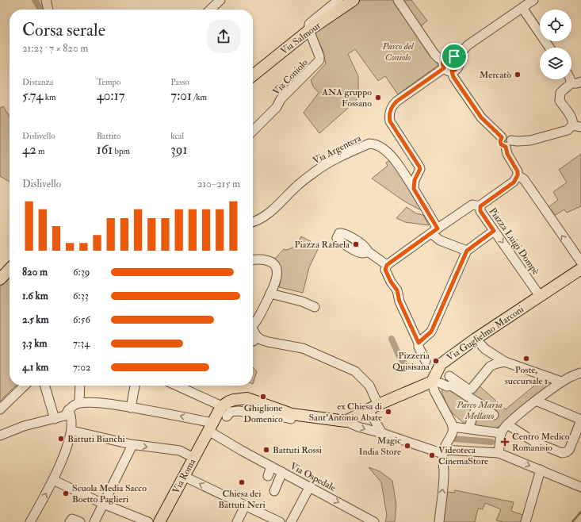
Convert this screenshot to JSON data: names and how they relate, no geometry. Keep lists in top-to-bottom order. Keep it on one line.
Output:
{"streets":{"main road":["Via Salmour","Via Guglielmo Marconi","Via Roma"],"street":["Via Coniolo","Via Argentera","Piazza Luigi Dompè","Via Ospedale"]},"crossings":[["Via Salmour","Via Coniolo"],["Piazza Luigi Dompè","Via Guglielmo Marconi"],["Via Roma","Via Ospedale"]],"parks":["Parco del Coniolo","Parco Maria Mellano"],"places":{"other":["Mercatò","ANA gruppo Fossano","Piazza Rafaela","Poste, succursale 1","Pizzeria Quisisana","Ghiglione Domenico","ex Chiesa di Sant’Antonio Abate","Battuti Bianchi","Magic India Store","Battuti Rossi","Videoteca CinemaStore","Chiesa dei Battuti Neri","Scuola Media Sacco Boetto Paglieri"],"health":["Centro Medico Romanisio"]},"page":{"heading":["Corsa serale","21:23 · 7 × 820 m"],"stats":[["Distanza","5.74 km"],["Tempo","40:17"],["Passo","7:01 /km"],["Dislivello","42 m"],["Battito","161 bpm"],["kcal","391"]],"chart":["Dislivello","210–215 m"],"list":[{"name":"820 m","note":"6:39"},{"name":"1.6 km","note":"6:33"},{"name":"2.5 km","note":"6:56"},{"name":"3.3 km","note":"7:34"},{"name":"4.1 km","note":"7:02"}]}}
